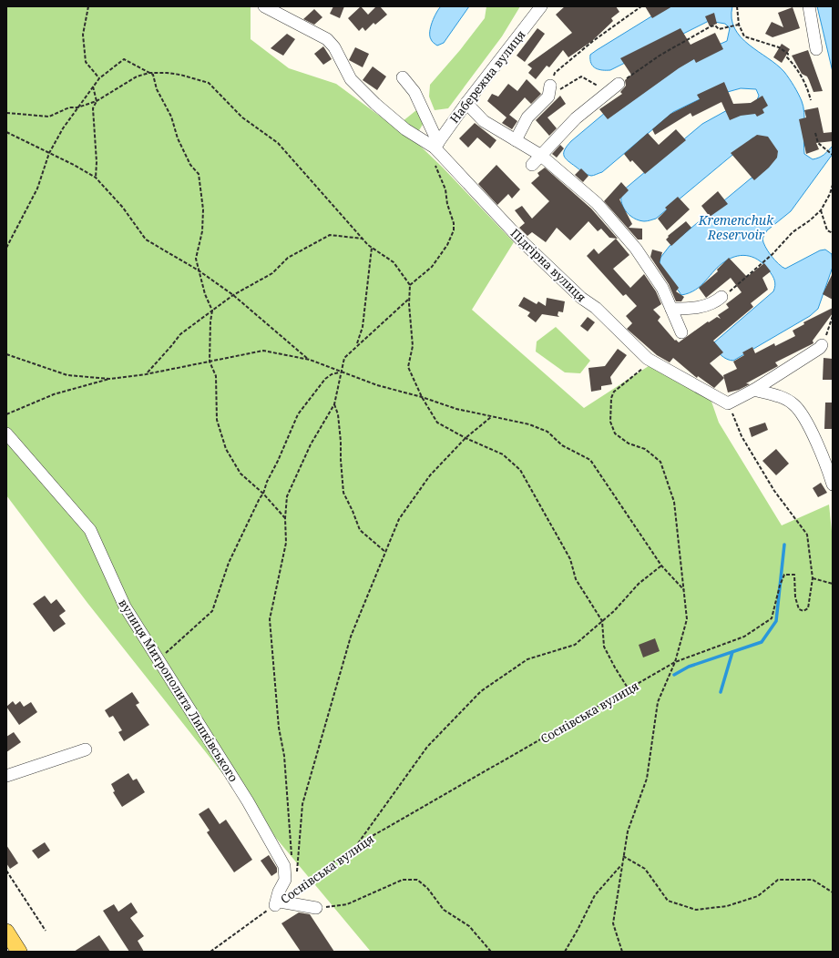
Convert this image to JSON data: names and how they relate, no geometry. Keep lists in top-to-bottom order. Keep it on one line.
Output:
{"streets":{"street":["Набережна вулиця","Підгірна вулиця","вулиця Митрополита Липківського"],"path":["Соснівська вулиця"]},"crossings":[["Набережна вулиця","Підгірна вулиця"],["вулиця Митрополита Липківського","Соснівська вулиця"]],"water":["Kremenchuk Reservoir"]}
